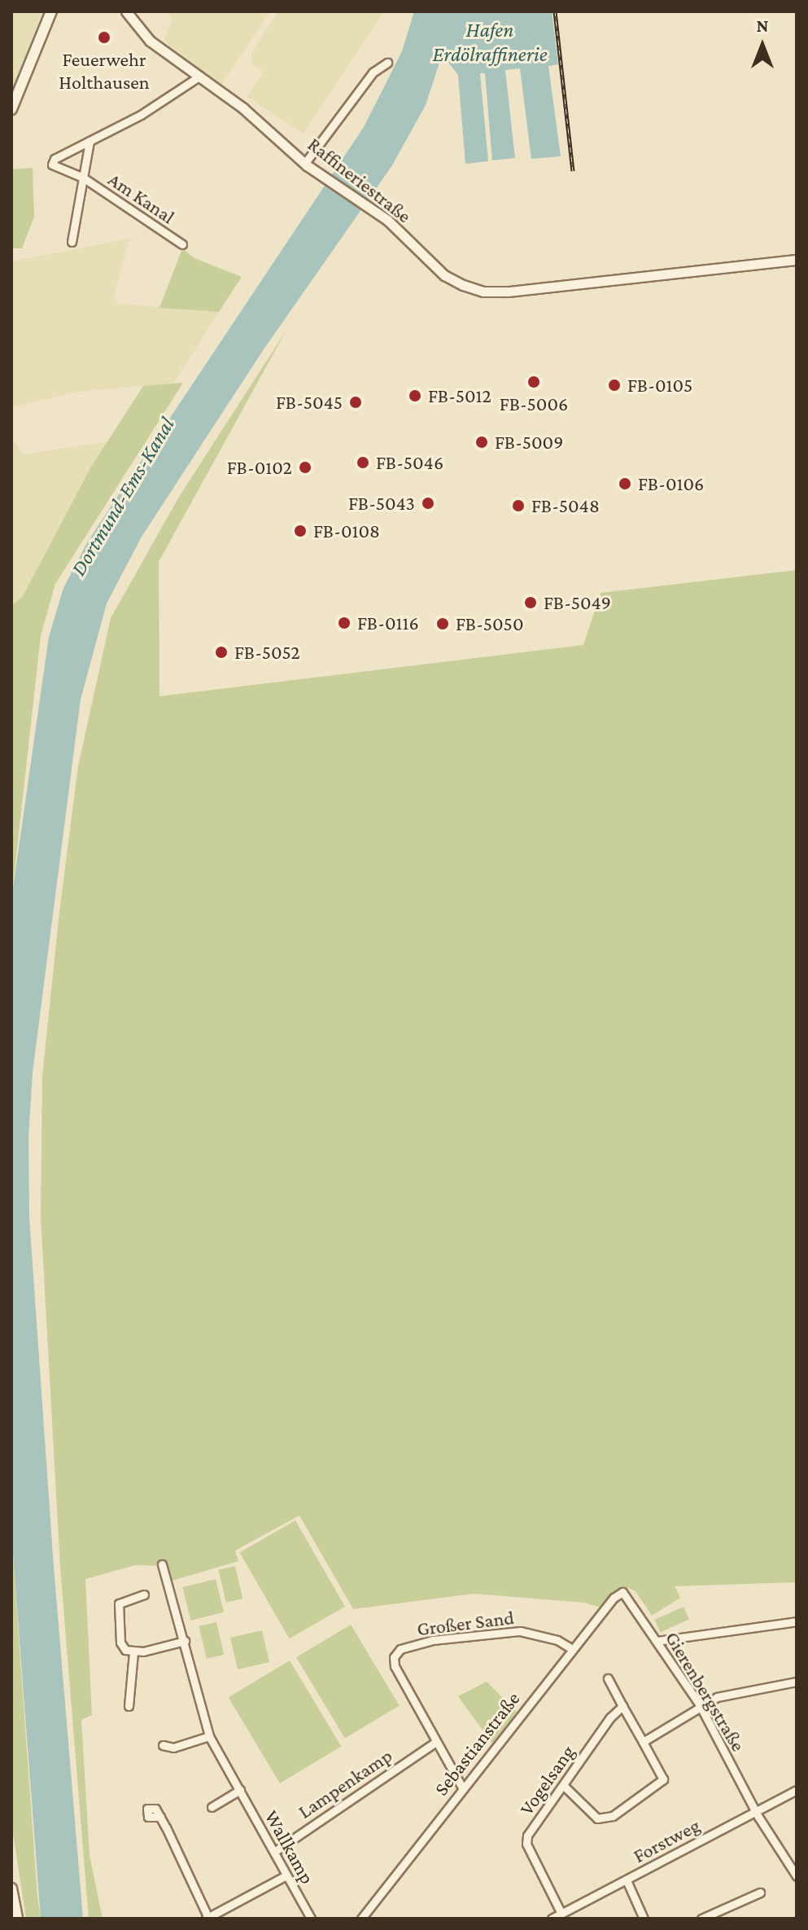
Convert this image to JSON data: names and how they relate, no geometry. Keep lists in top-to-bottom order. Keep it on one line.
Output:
{"streets":{"street":["Raffineriestraße","Am Kanal","Großer Sand","Gierenbergstraße","Sebastianstraße","Vogelsang","Lampenkamp","Forstweg","Wallkamp"]},"crossings":[["Raffineriestraße","Am Kanal"],["Großer Sand","Sebastianstraße"],["Großer Sand","Lampenkamp"],["Gierenbergstraße","Sebastianstraße"],["Gierenbergstraße","Forstweg"],["Vogelsang","Forstweg"],["Lampenkamp","Wallkamp"]],"water":["Hafen Erdölraffinerie","Dortmund-Ems-Kanal"],"places":["Feuerwehr Holthausen","FB-5006","FB-0105","FB-5012","FB-5045","FB-5009","FB-5046","FB-0102","FB-0106","FB-5043","FB-5048","FB-0108","FB-5049","FB-0116","FB-5050","FB-5052"],"north":"top"}
